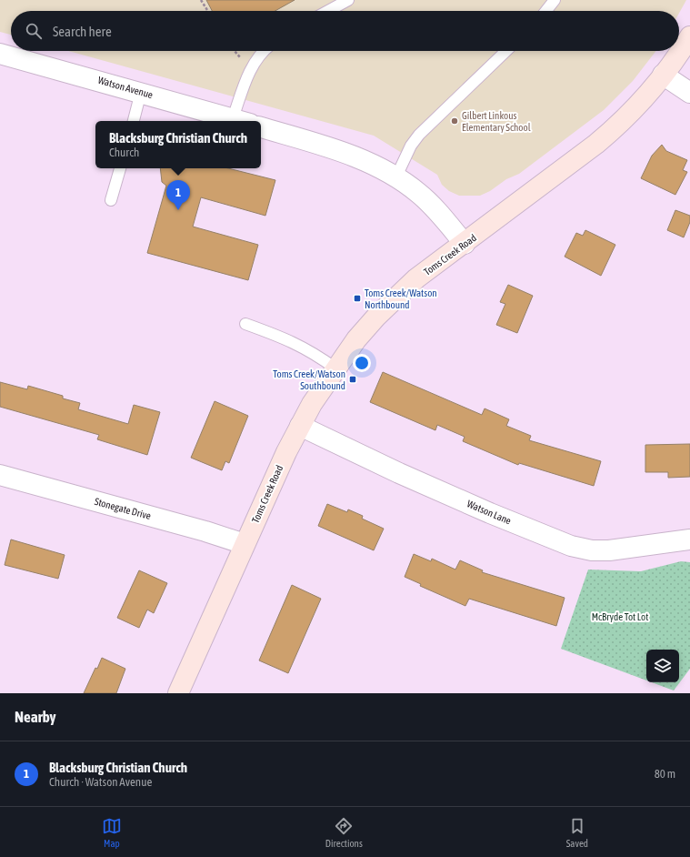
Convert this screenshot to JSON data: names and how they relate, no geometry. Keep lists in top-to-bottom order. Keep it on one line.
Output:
{"streets":{"main road":["Toms Creek Road"],"street":["Watson Avenue","Stonegate Drive","Watson Lane"]},"crossings":[["Toms Creek Road","Stonegate Drive"],["Toms Creek Road","Watson Lane"]],"parks":["McBryde Tot Lot"],"places":{"other":["Gilbert Linkous Elementary School"],"transit":["Toms Creek/Watson Northbound","Toms Creek/Watson Southbound"]},"page":{"search":"Search here","popup":["Blacksburg Christian Church","Church"],"pins":"1","heading":"Nearby","list":[{"mark":"1","name":"Blacksburg Christian Church","note":"Church · Watson Avenue","value":"80 m"}],"nav":["Map","Directions","Saved"]}}
